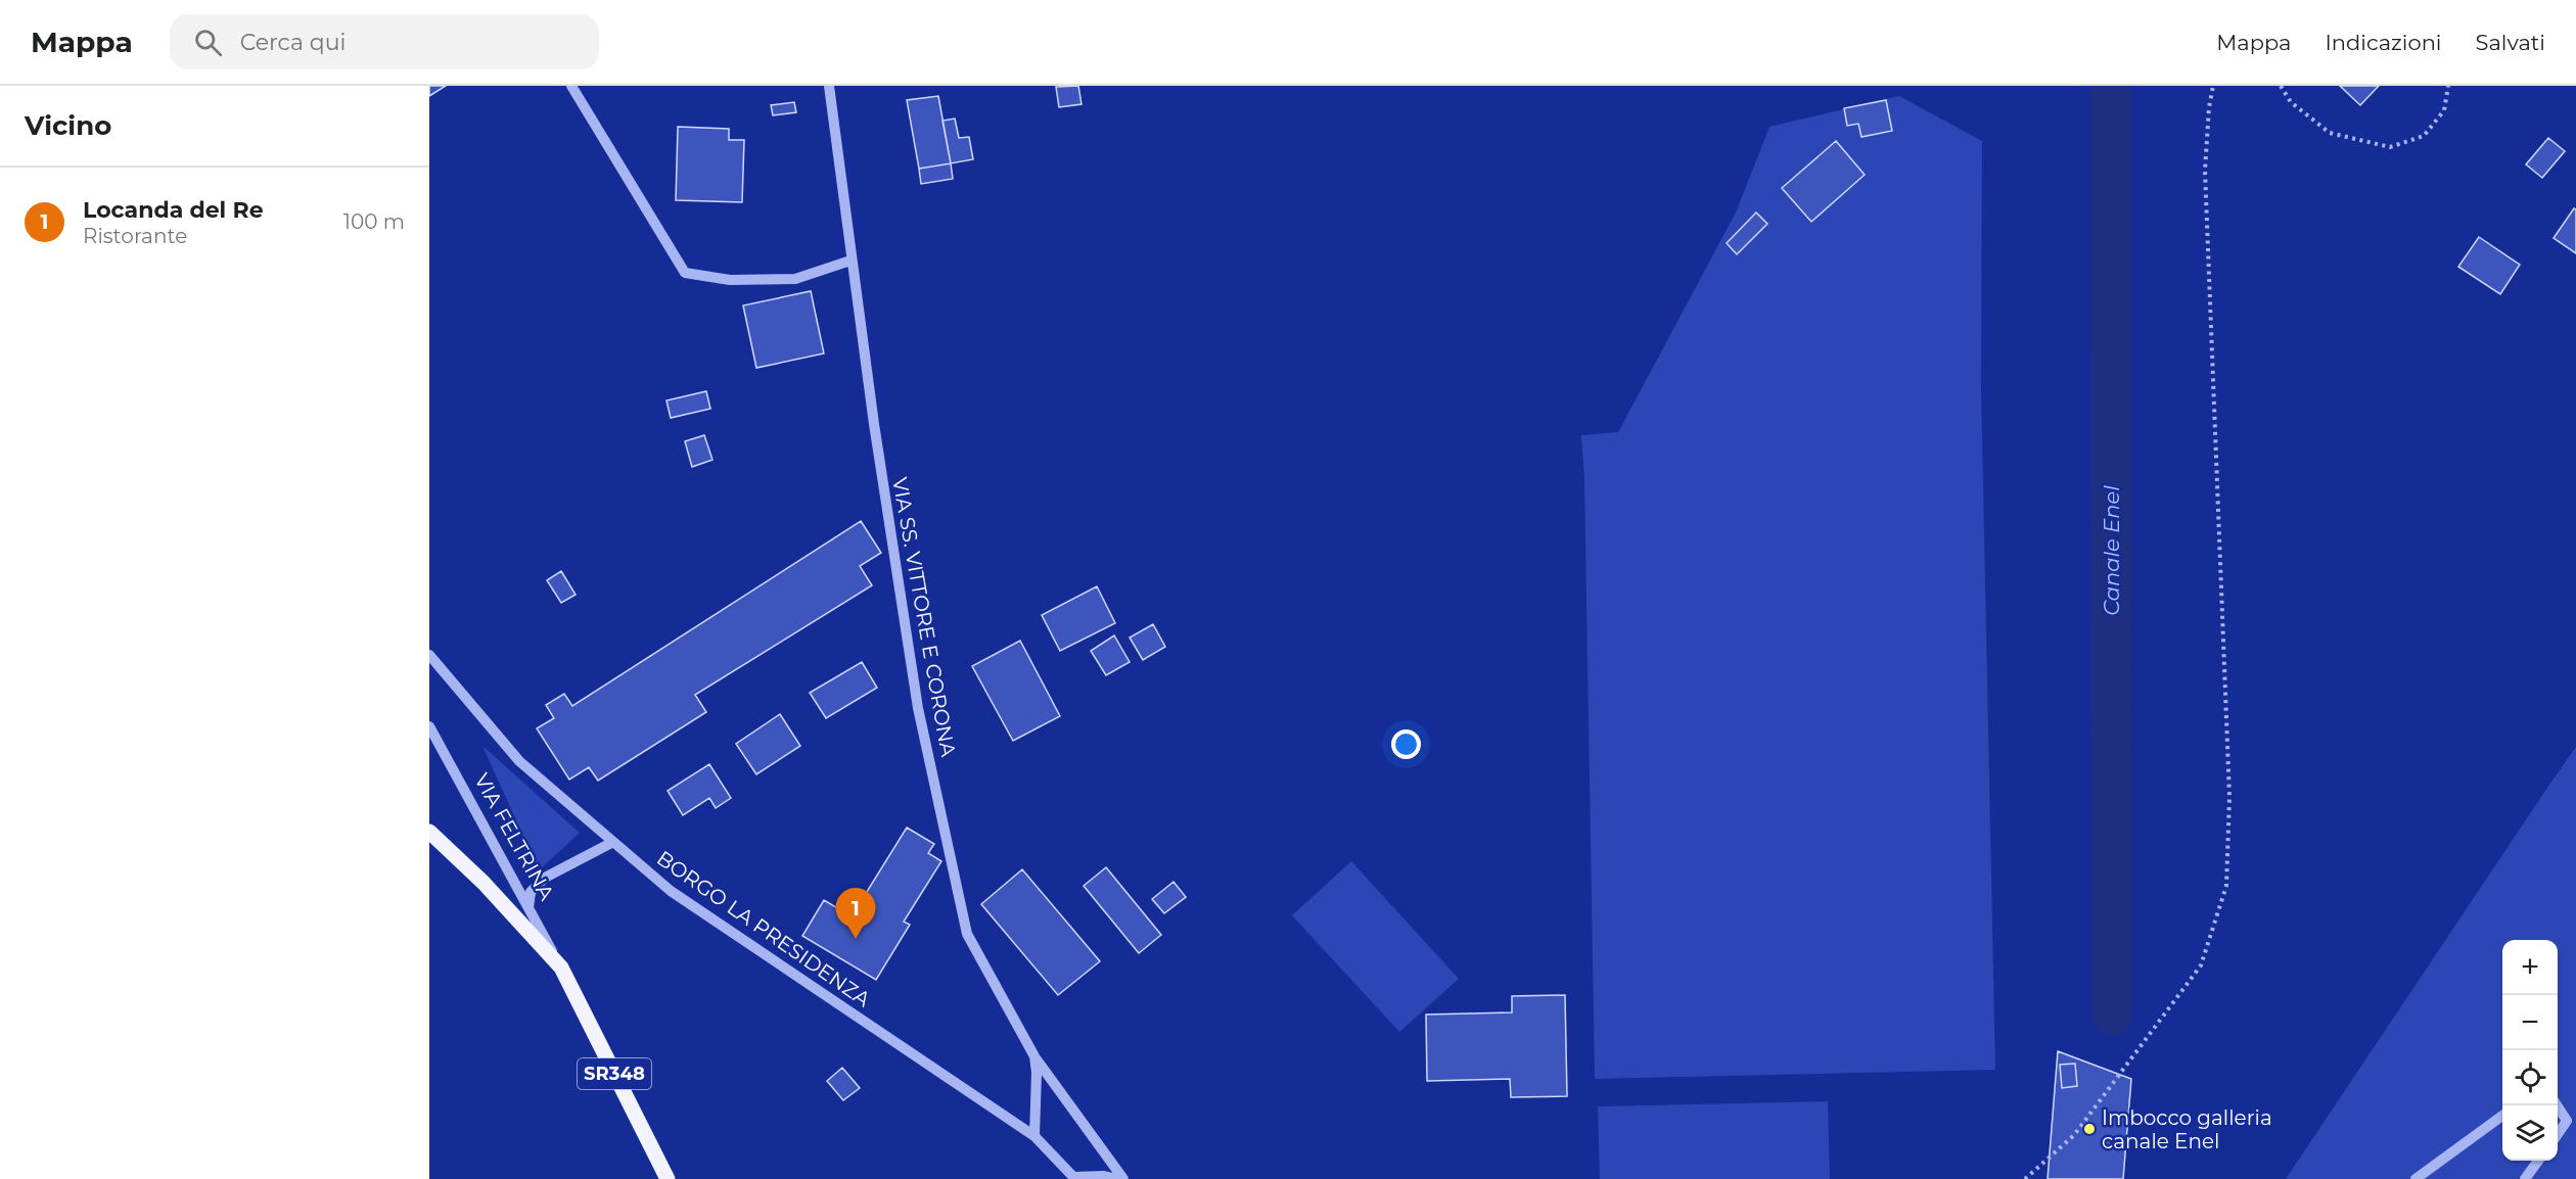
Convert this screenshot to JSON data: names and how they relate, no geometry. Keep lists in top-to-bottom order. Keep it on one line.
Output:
{"streets":{"main road":["VIA FELTRINA","SR348"],"street":["VIA SS. VITTORE E CORONA","BORGO LA PRESIDENZA"]},"crossings":[["VIA SS. VITTORE E CORONA","BORGO LA PRESIDENZA"]],"water":["Canale Enel"],"places":["Imbocco galleria canale Enel"],"page":{"header":"Mappa","search":"Cerca qui","nav":["Mappa","Indicazioni","Salvati"],"heading":"Vicino","list":[{"mark":"1","name":"Locanda del Re","note":"Ristorante","value":"100 m"}],"pins":"1","map_buttons":["+","−"]}}
